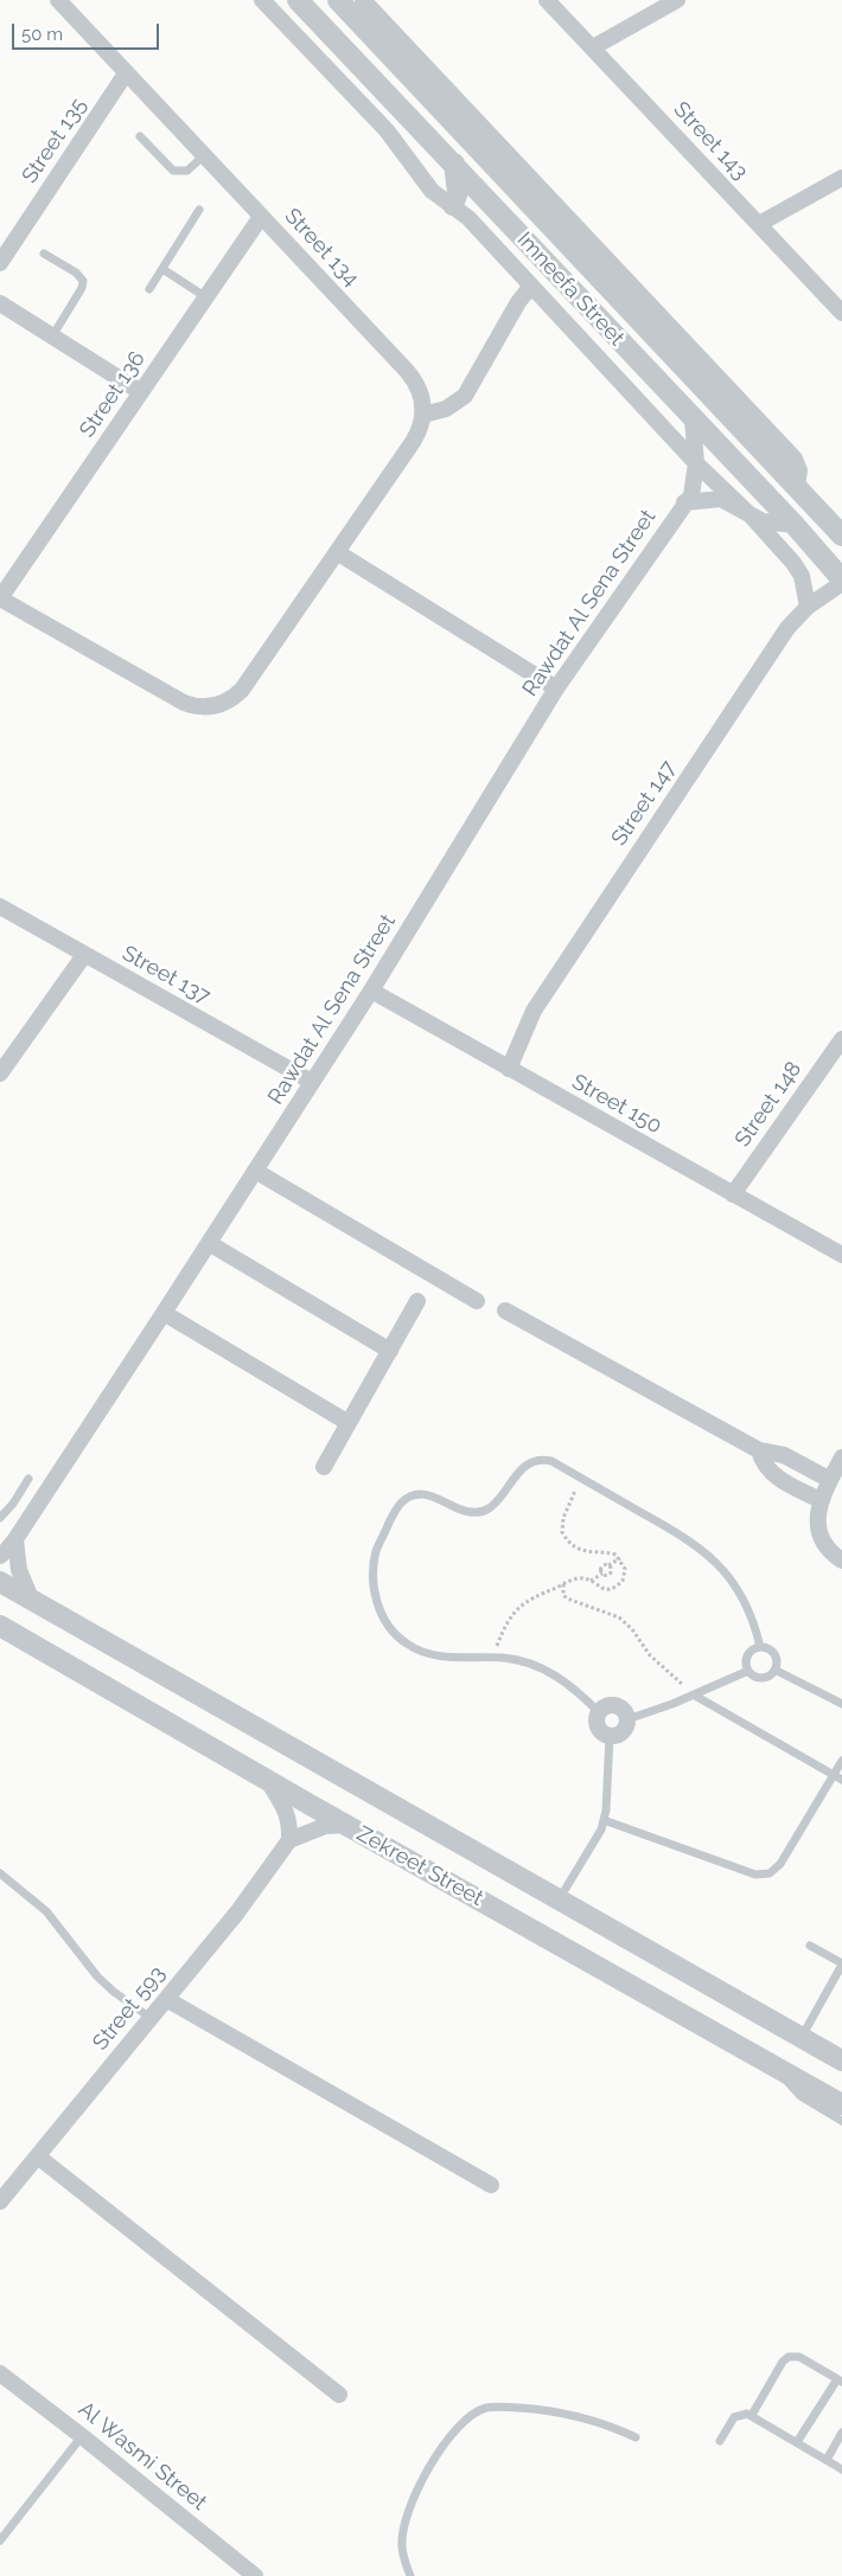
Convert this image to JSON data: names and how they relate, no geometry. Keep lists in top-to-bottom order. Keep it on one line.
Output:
{"streets":{"street":["Street 135","Street 143","Street 134","Imneefa Street","Street 136","Rawdat Al Sena Street","Street 147","Street 137","Street 150","Street 148","Zekreet Street","Street 593","Al Wasmi Street"]},"crossings":[["Street 135","Street 134"],["Street 134","Street 136"],["Imneefa Street","Rawdat Al Sena Street"],["Imneefa Street","Street 147"],["Rawdat Al Sena Street","Street 137"],["Rawdat Al Sena Street","Street 150"],["Street 147","Street 150"],["Street 150","Street 148"]],"scale_bar":"50 m"}
